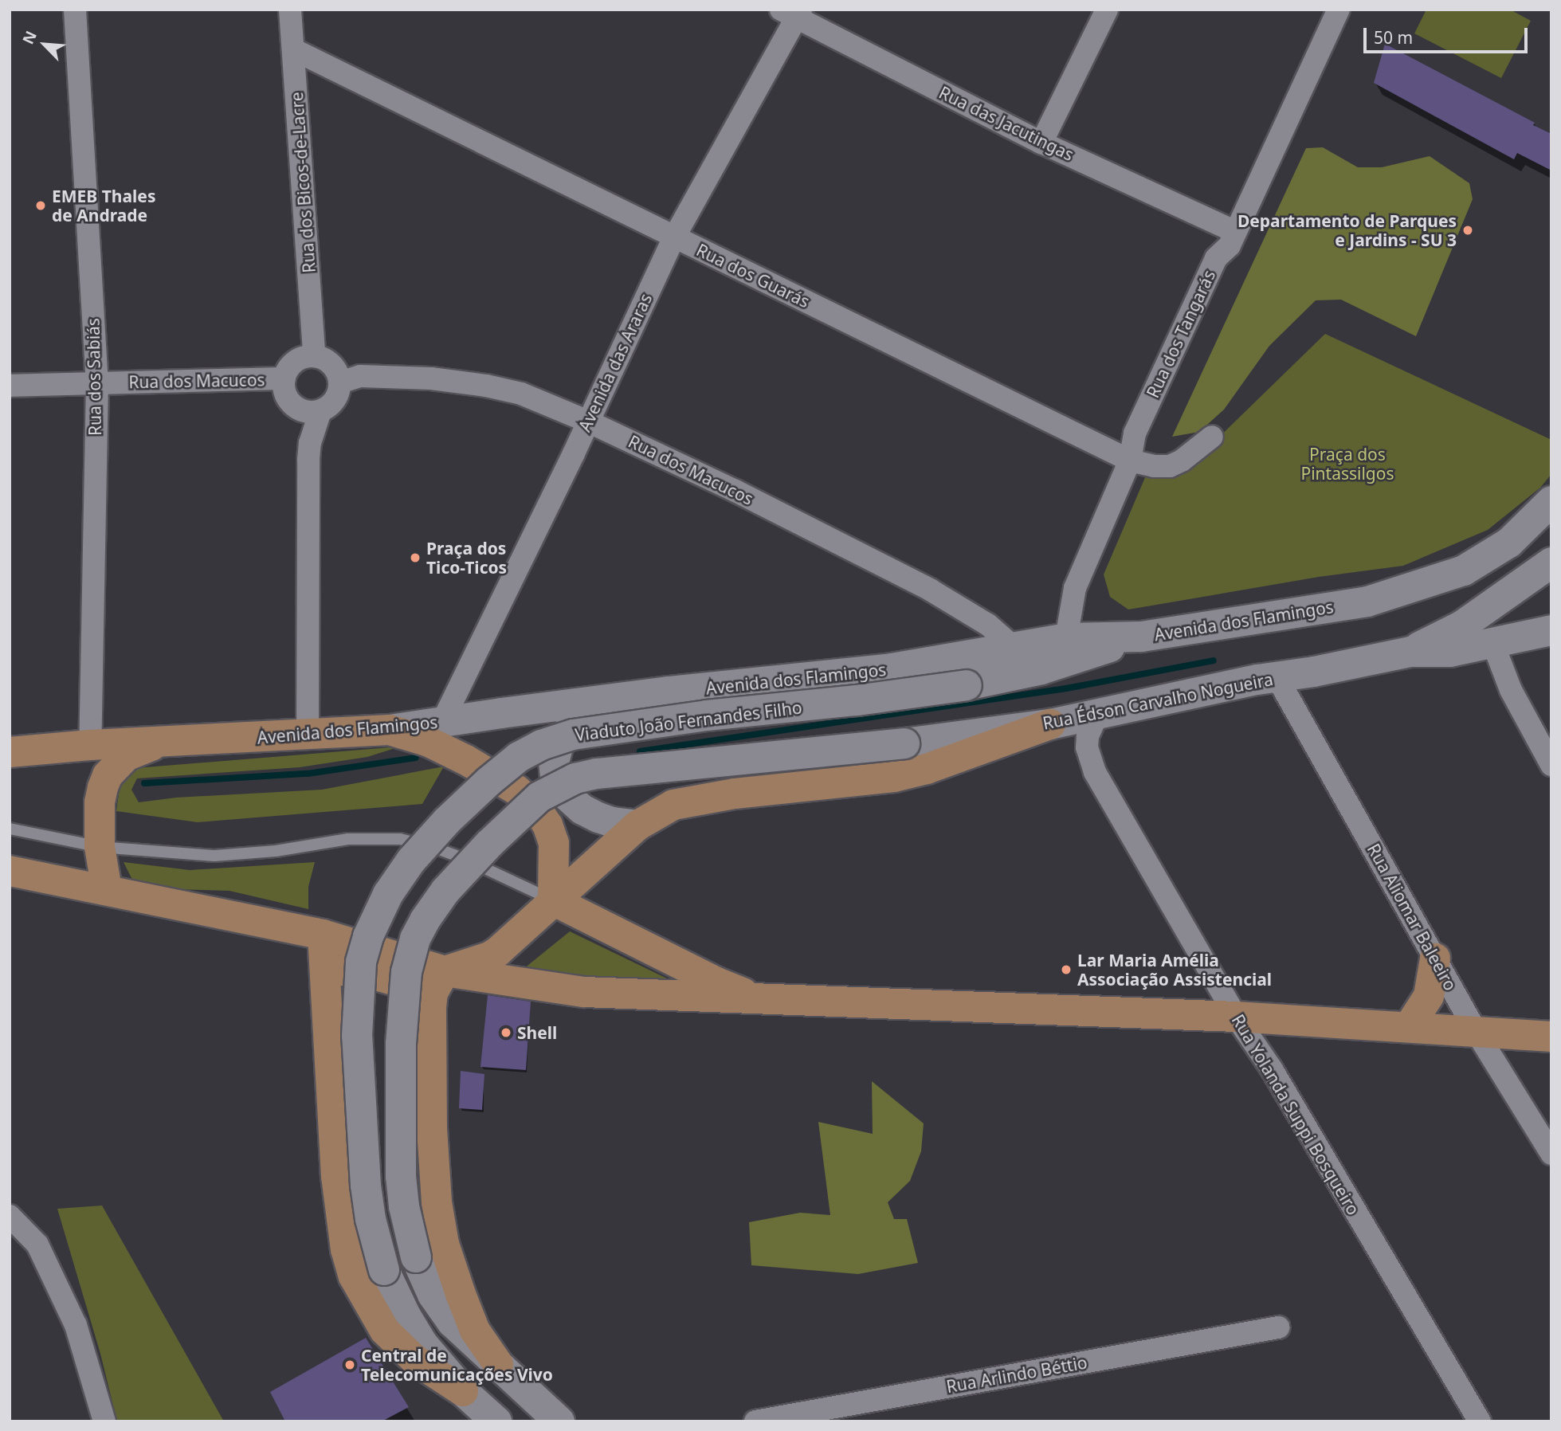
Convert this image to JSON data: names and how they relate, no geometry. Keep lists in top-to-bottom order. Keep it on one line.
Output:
{"streets":{"main road":["Avenida dos Flamingos","Rua Édson Carvalho Nogueira","Viaduto João Fernandes Filho"],"street":["Rua das Jacutingas","Rua dos Bicos-de-Lacre","Rua dos Guarás","Rua dos Tangarás","Avenida das Araras","Rua dos Sabiás","Rua dos Macucos","Rua Aliomar Baleeiro","Rua Yolanda Suppi Bosqueiro","Rua Arlindo Béttio"]},"crossings":[["Rua das Jacutingas","Rua dos Tangarás"],["Rua das Jacutingas","Avenida das Araras"],["Rua dos Bicos-de-Lacre","Rua dos Guarás"],["Rua dos Bicos-de-Lacre","Rua dos Macucos"],["Rua dos Guarás","Rua dos Tangarás"],["Rua dos Guarás","Avenida das Araras"],["Rua dos Tangarás","Avenida dos Flamingos"],["Avenida das Araras","Rua dos Macucos"],["Avenida das Araras","Avenida dos Flamingos"],["Rua dos Sabiás","Rua dos Macucos"],["Rua dos Sabiás","Avenida dos Flamingos"],["Rua dos Macucos","Avenida dos Flamingos"],["Avenida dos Flamingos","Viaduto João Fernandes Filho"],["Rua Édson Carvalho Nogueira","Rua Aliomar Baleeiro"],["Rua Édson Carvalho Nogueira","Rua Yolanda Suppi Bosqueiro"]],"parks":["Praça dos Pintassilgos"],"places":["EMEB Thales de Andrade","Departamento de Parques e Jardins - SU 3","Praça dos Tico-Ticos","Lar Maria Amélia Associação Assistencial","Shell","Central de Telecomunicações Vivo"],"scale_bar":"50 m","north":"top left"}
